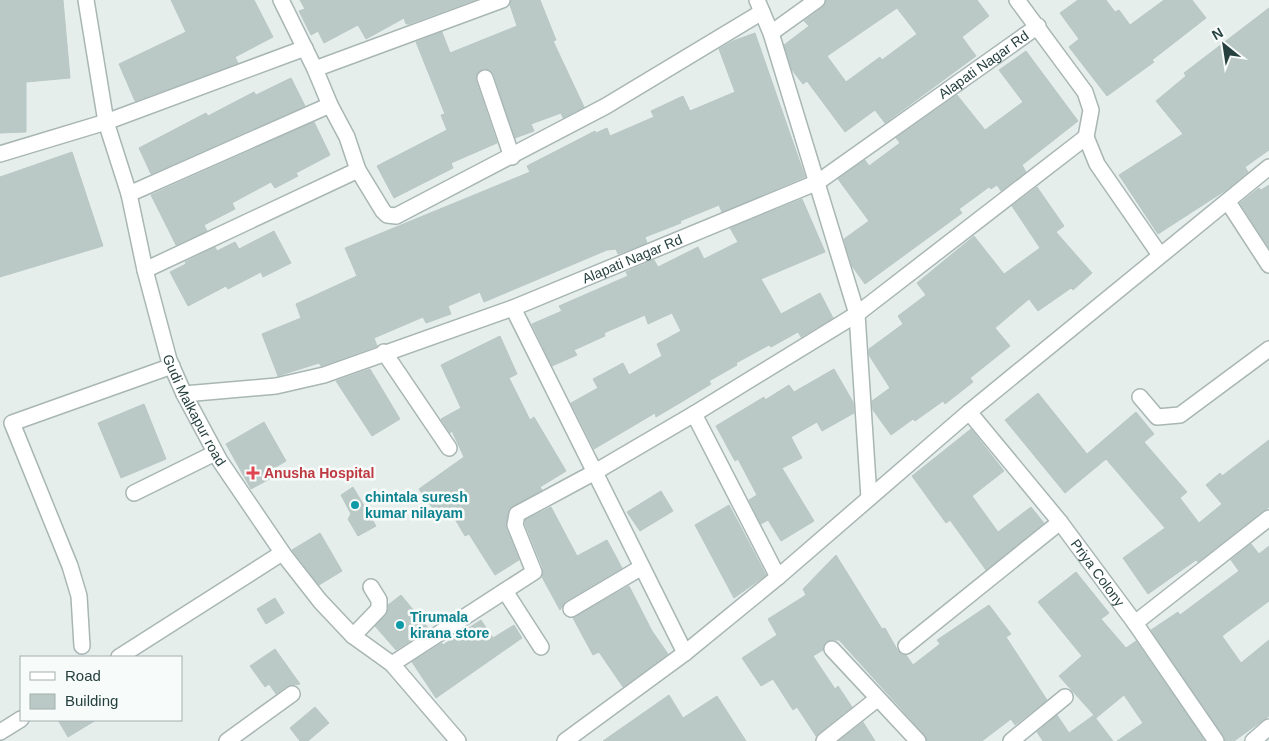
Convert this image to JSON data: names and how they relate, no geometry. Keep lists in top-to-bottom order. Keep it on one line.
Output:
{"streets":{"street":["Alapati Nagar Rd","Gudi Malkapur road","Priya Colony"]},"crossings":[["Alapati Nagar Rd","Gudi Malkapur road"]],"places":{"health":["Anusha Hospital"],"other":["chintala suresh kumar nilayam","Tirumala kirana store"]},"legend":["Road","Building"],"north":"top left"}
